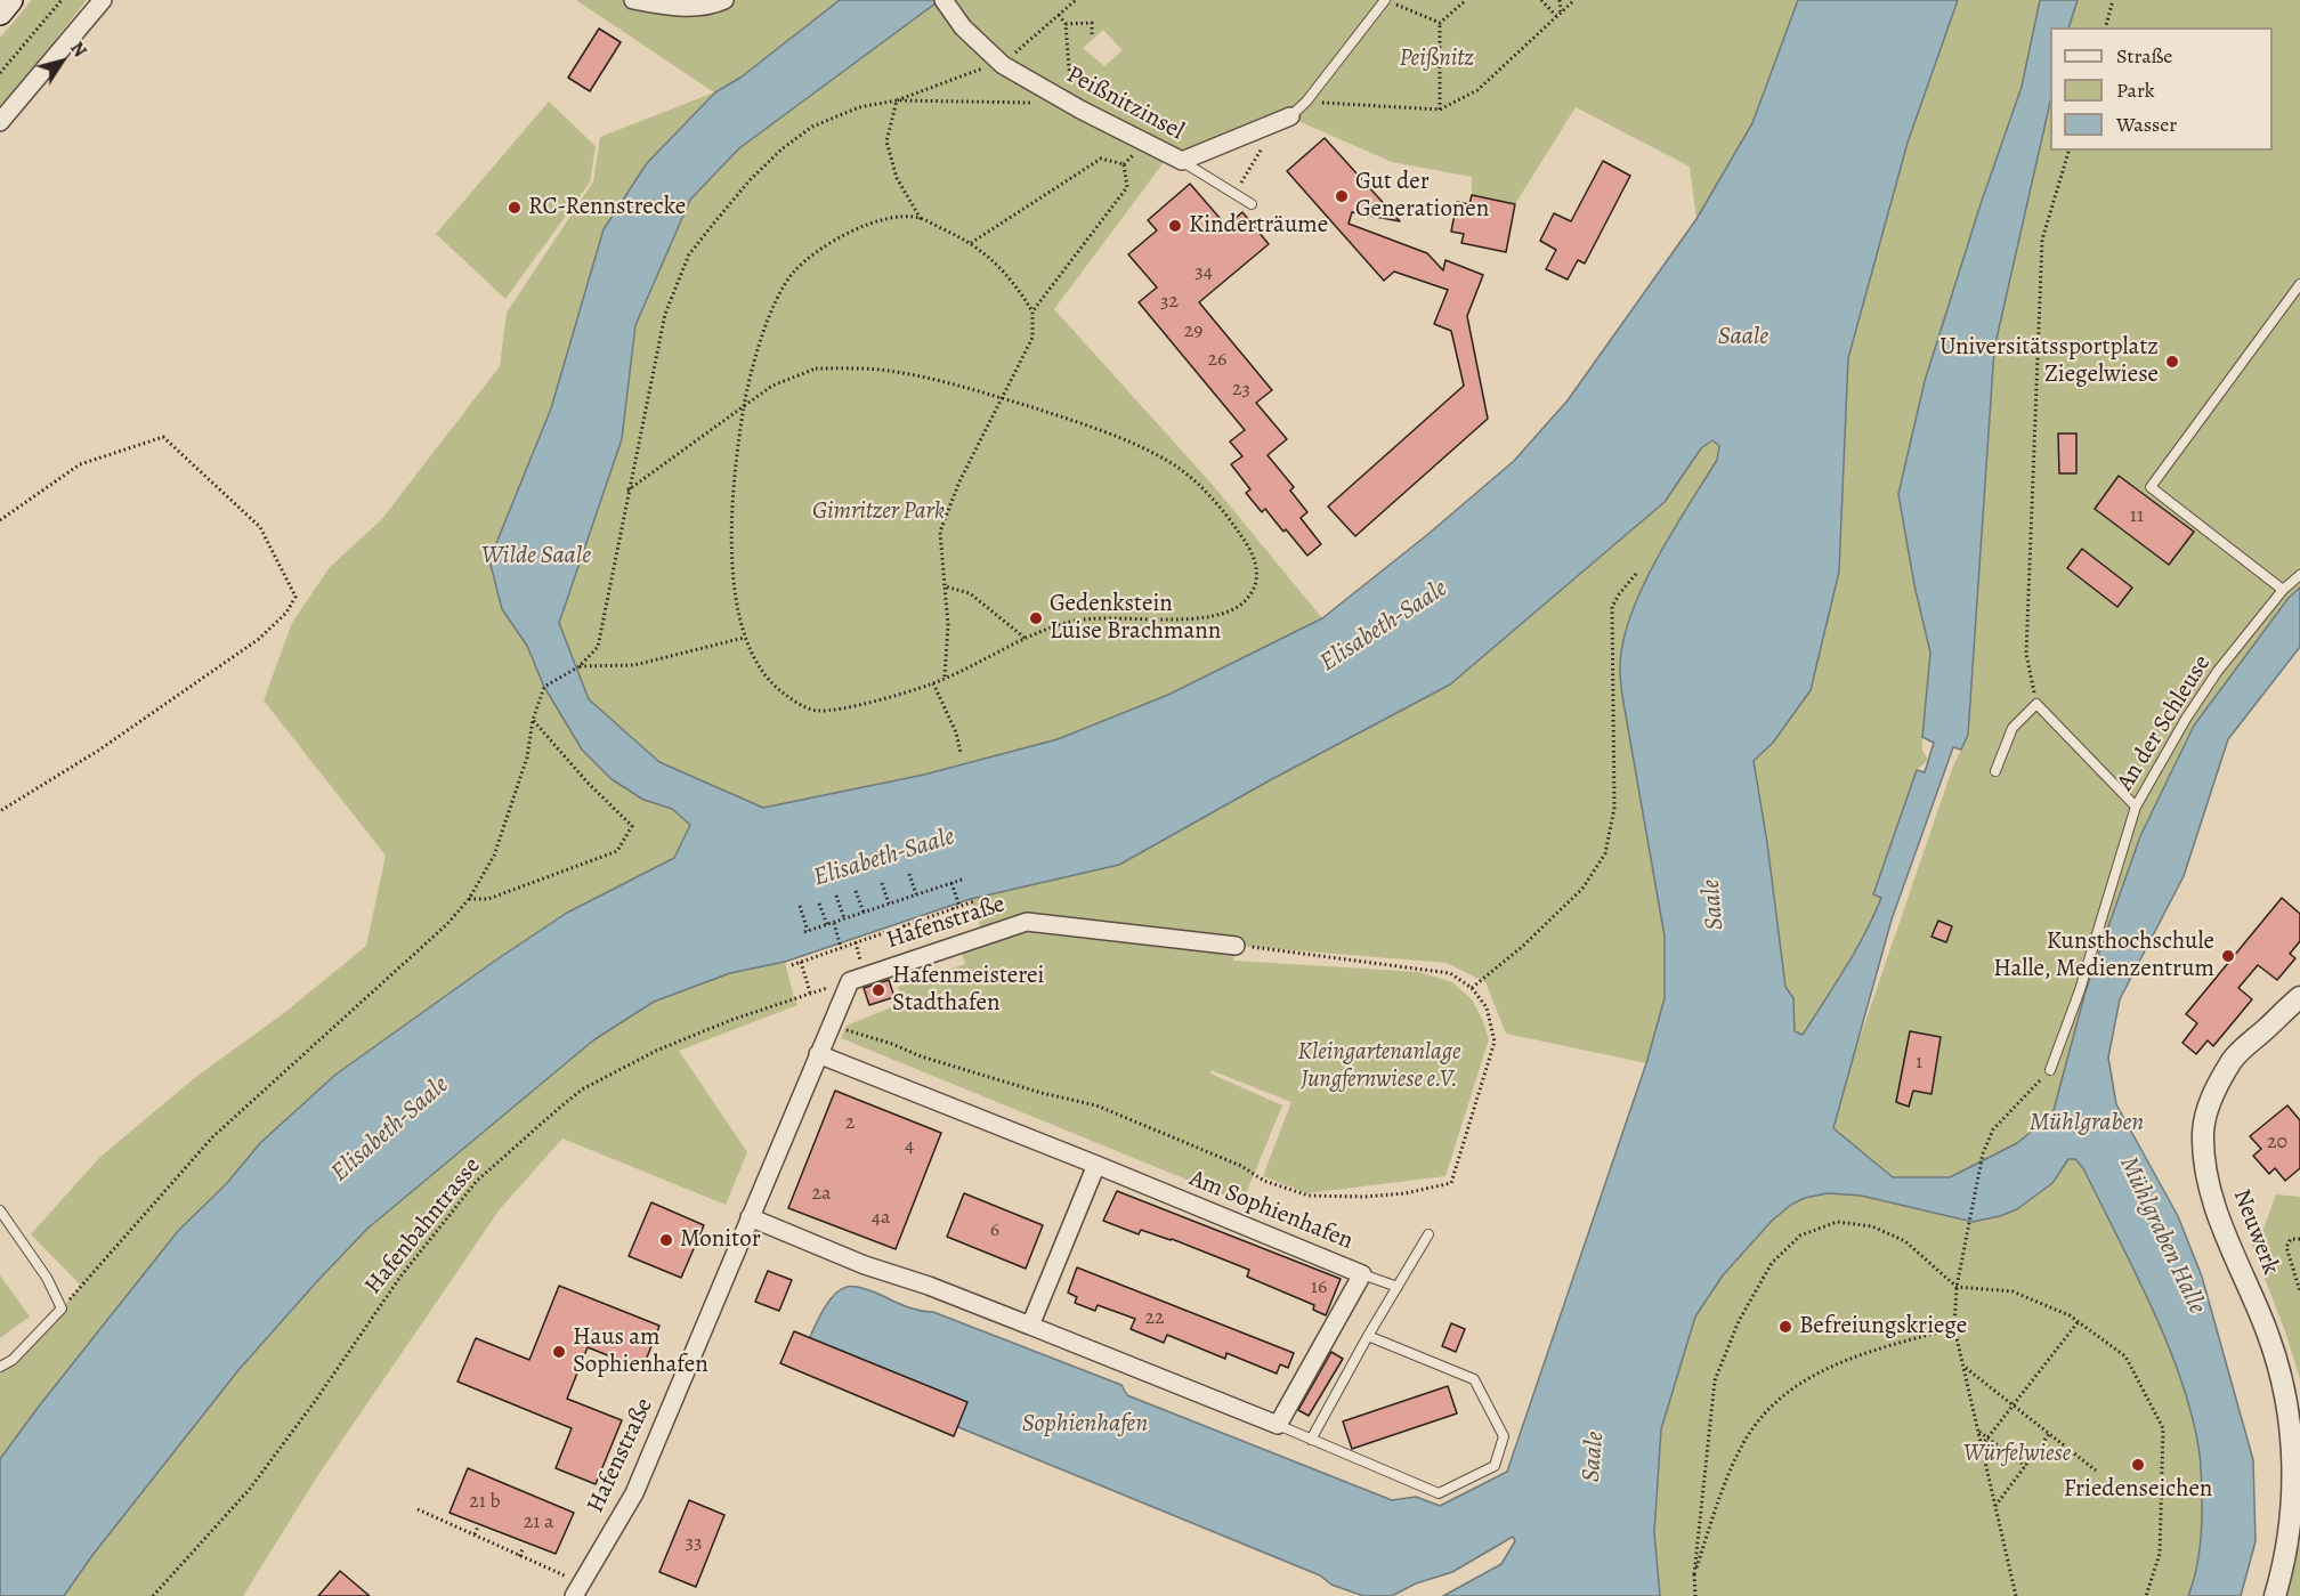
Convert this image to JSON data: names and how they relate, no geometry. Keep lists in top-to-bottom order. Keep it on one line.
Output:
{"streets":{"street":["Peißnitzinsel","Hafenstraße","Am Sophienhafen","Neuwerk"],"lane":["An der Schleuse"],"path":["Hafenbahntrasse"]},"crossings":[["Hafenstraße","Am Sophienhafen"],["Hafenstraße","Hafenbahntrasse"]],"water":["Saale","Wilde Saale","Elisabeth-Saale","Mühlgraben","Mühlgraben Halle","Sophienhafen"],"parks":["Peißnitz","Gimritzer Park","Kleingartenanlage Jungfernwiese e.V.","Würfelwiese"],"places":["Gut der Generationen","RC-Rennstrecke","Kinderträume","Universitätssportplatz Ziegelwiese","Gedenkstein Luise Brachmann","Kunsthochschule Halle, Medienzentrum","Hafenmeisterei Stadthafen","Monitor","Befreiungskriege","Haus am Sophienhafen","Friedenseichen"],"house_numbers":["34","32","29","26","23","11","1","2","20","4","2a","4a","6","16","22","21 b","21 a","33"],"legend":["Straße","Park","Wasser"],"north":"top right"}
